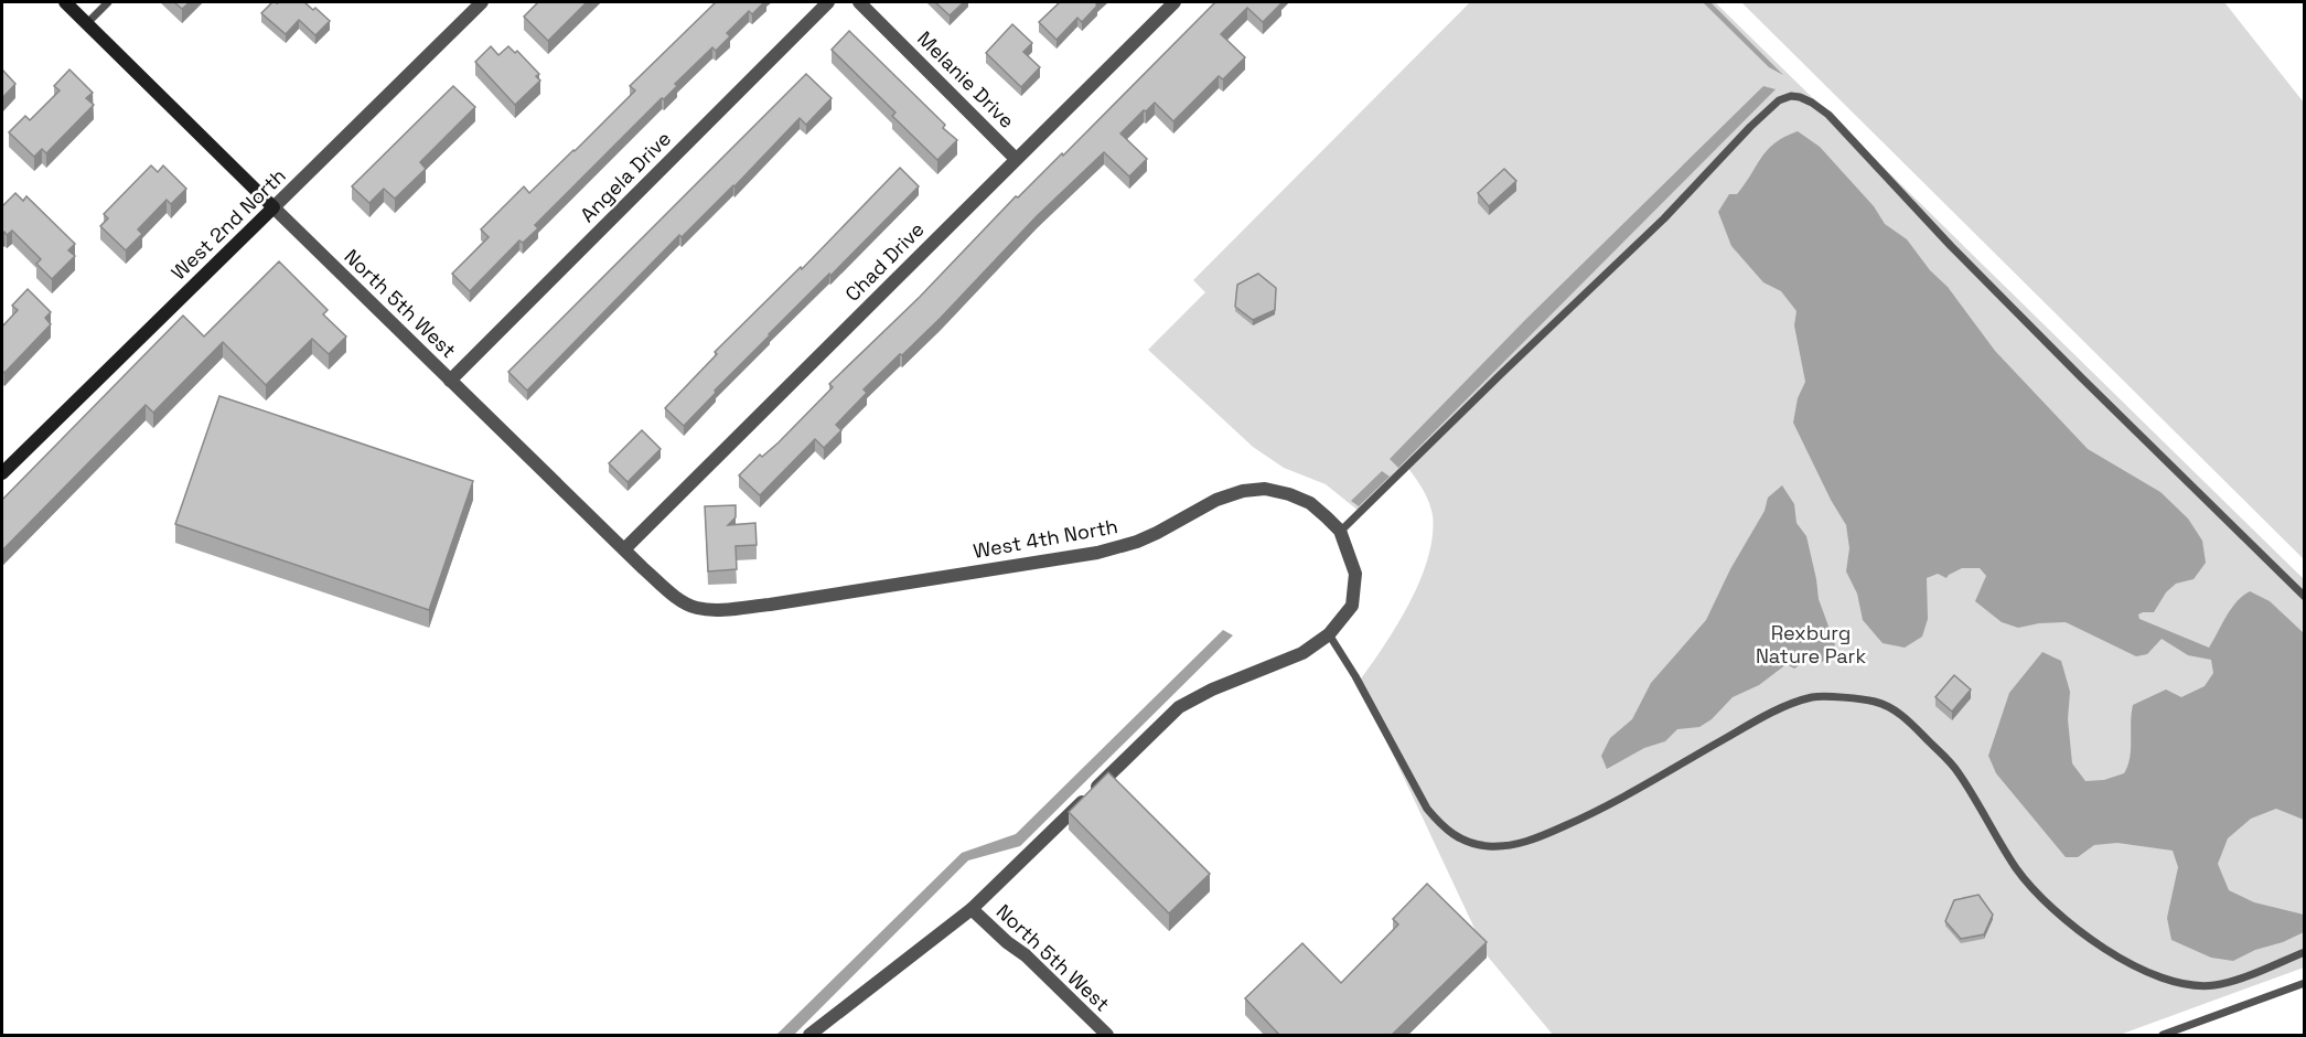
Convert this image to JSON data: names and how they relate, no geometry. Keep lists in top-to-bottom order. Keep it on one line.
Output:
{"streets":{"street":["Melanie Drive","Angela Drive","West 2nd North","Chad Drive","North 5th West","West 4th North"]},"crossings":[["Melanie Drive","Chad Drive"],["Angela Drive","North 5th West"],["West 2nd North","North 5th West"],["Chad Drive","North 5th West"],["North 5th West","West 4th North"]],"parks":["Rexburg Nature Park"]}
